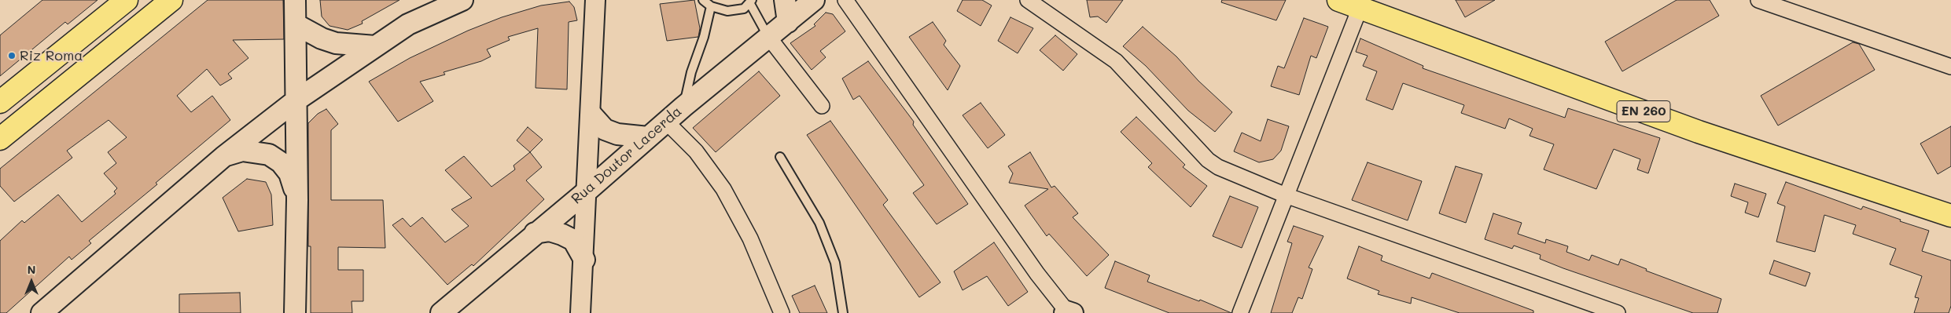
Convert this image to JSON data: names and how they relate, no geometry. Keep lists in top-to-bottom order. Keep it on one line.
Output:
{"streets":{"main road":["EN 260","Rua Doutor Lacerda"]},"places":["Riz Roma"],"north":"top"}
